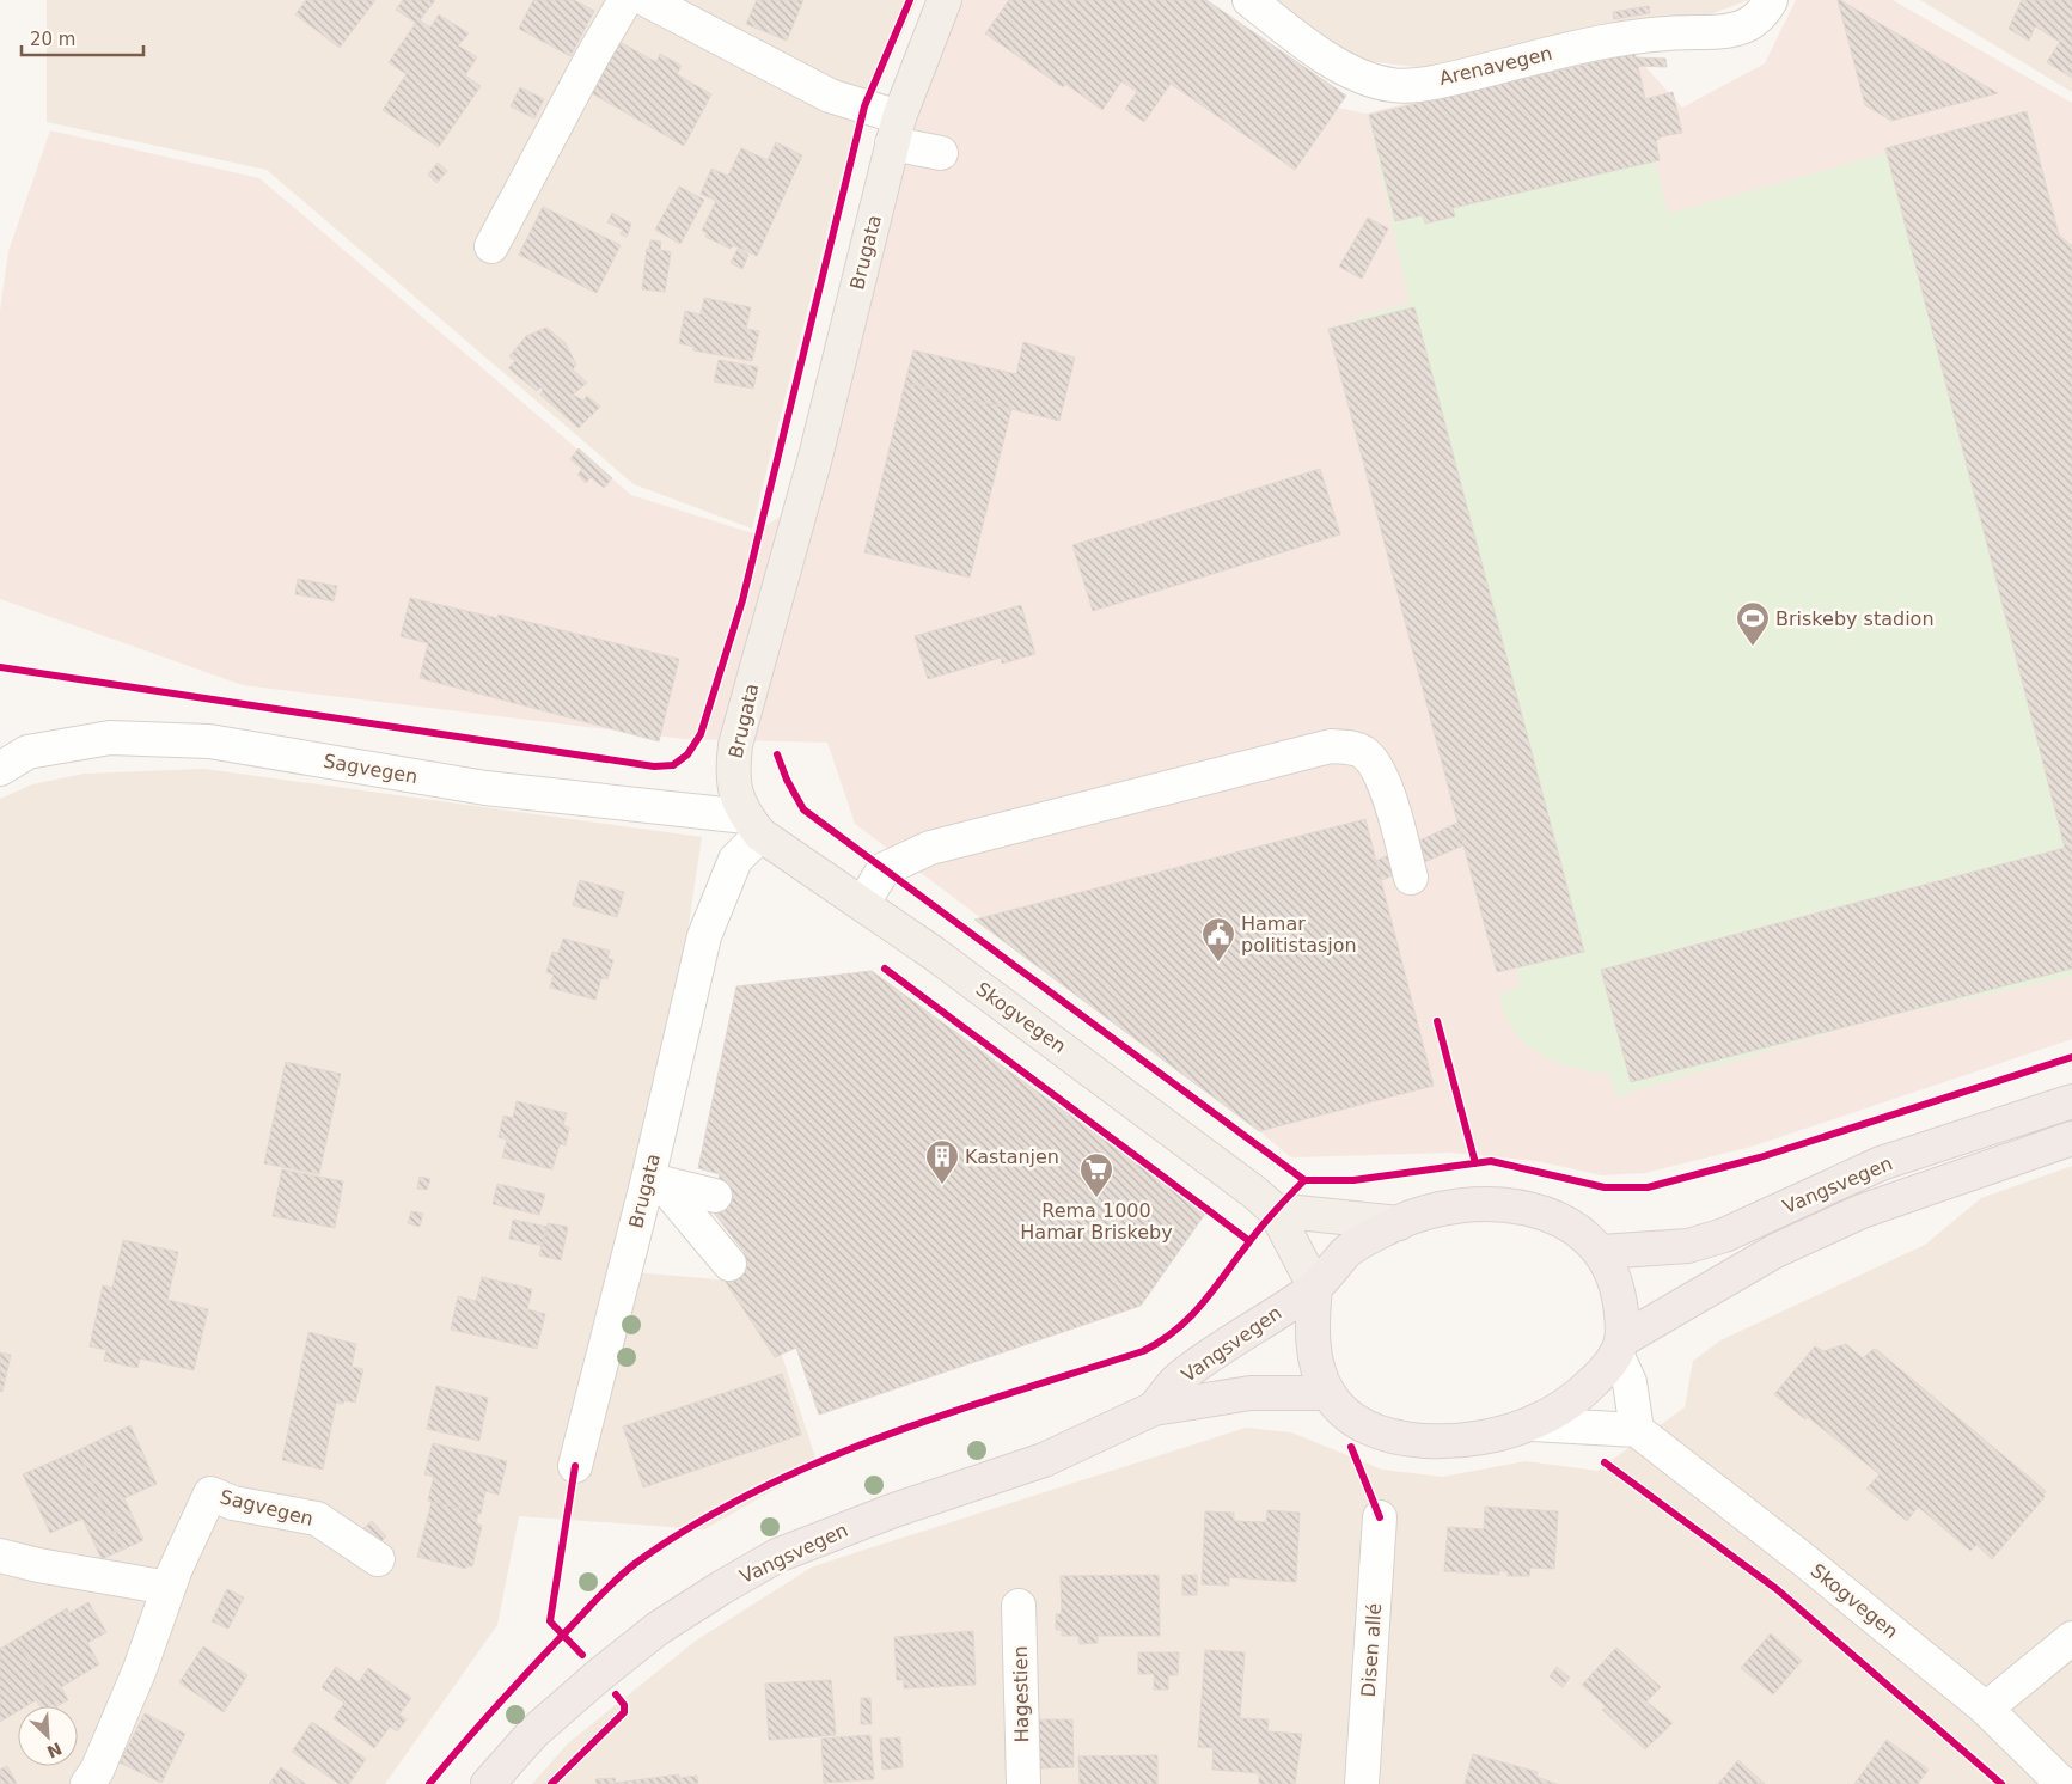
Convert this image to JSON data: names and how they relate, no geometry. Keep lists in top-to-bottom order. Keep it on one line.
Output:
{"streets":{"highway":["Vangsvegen"],"main road":["Brugata","Skogvegen"],"street":["Arenavegen","Sagvegen","Disen allé","Hagestien"]},"crossings":[["Brugata","Sagvegen"],["Brugata","Skogvegen"],["Sagvegen","Skogvegen"],["Skogvegen","Vangsvegen"]],"places":{"sports":["Briskeby stadion"],"public building":["Hamar politistasjon"],"building":["Kastanjen"],"supermarket":["Rema 1000 Hamar Briskeby"]},"scale_bar":"20 m","north":"bottom right"}
